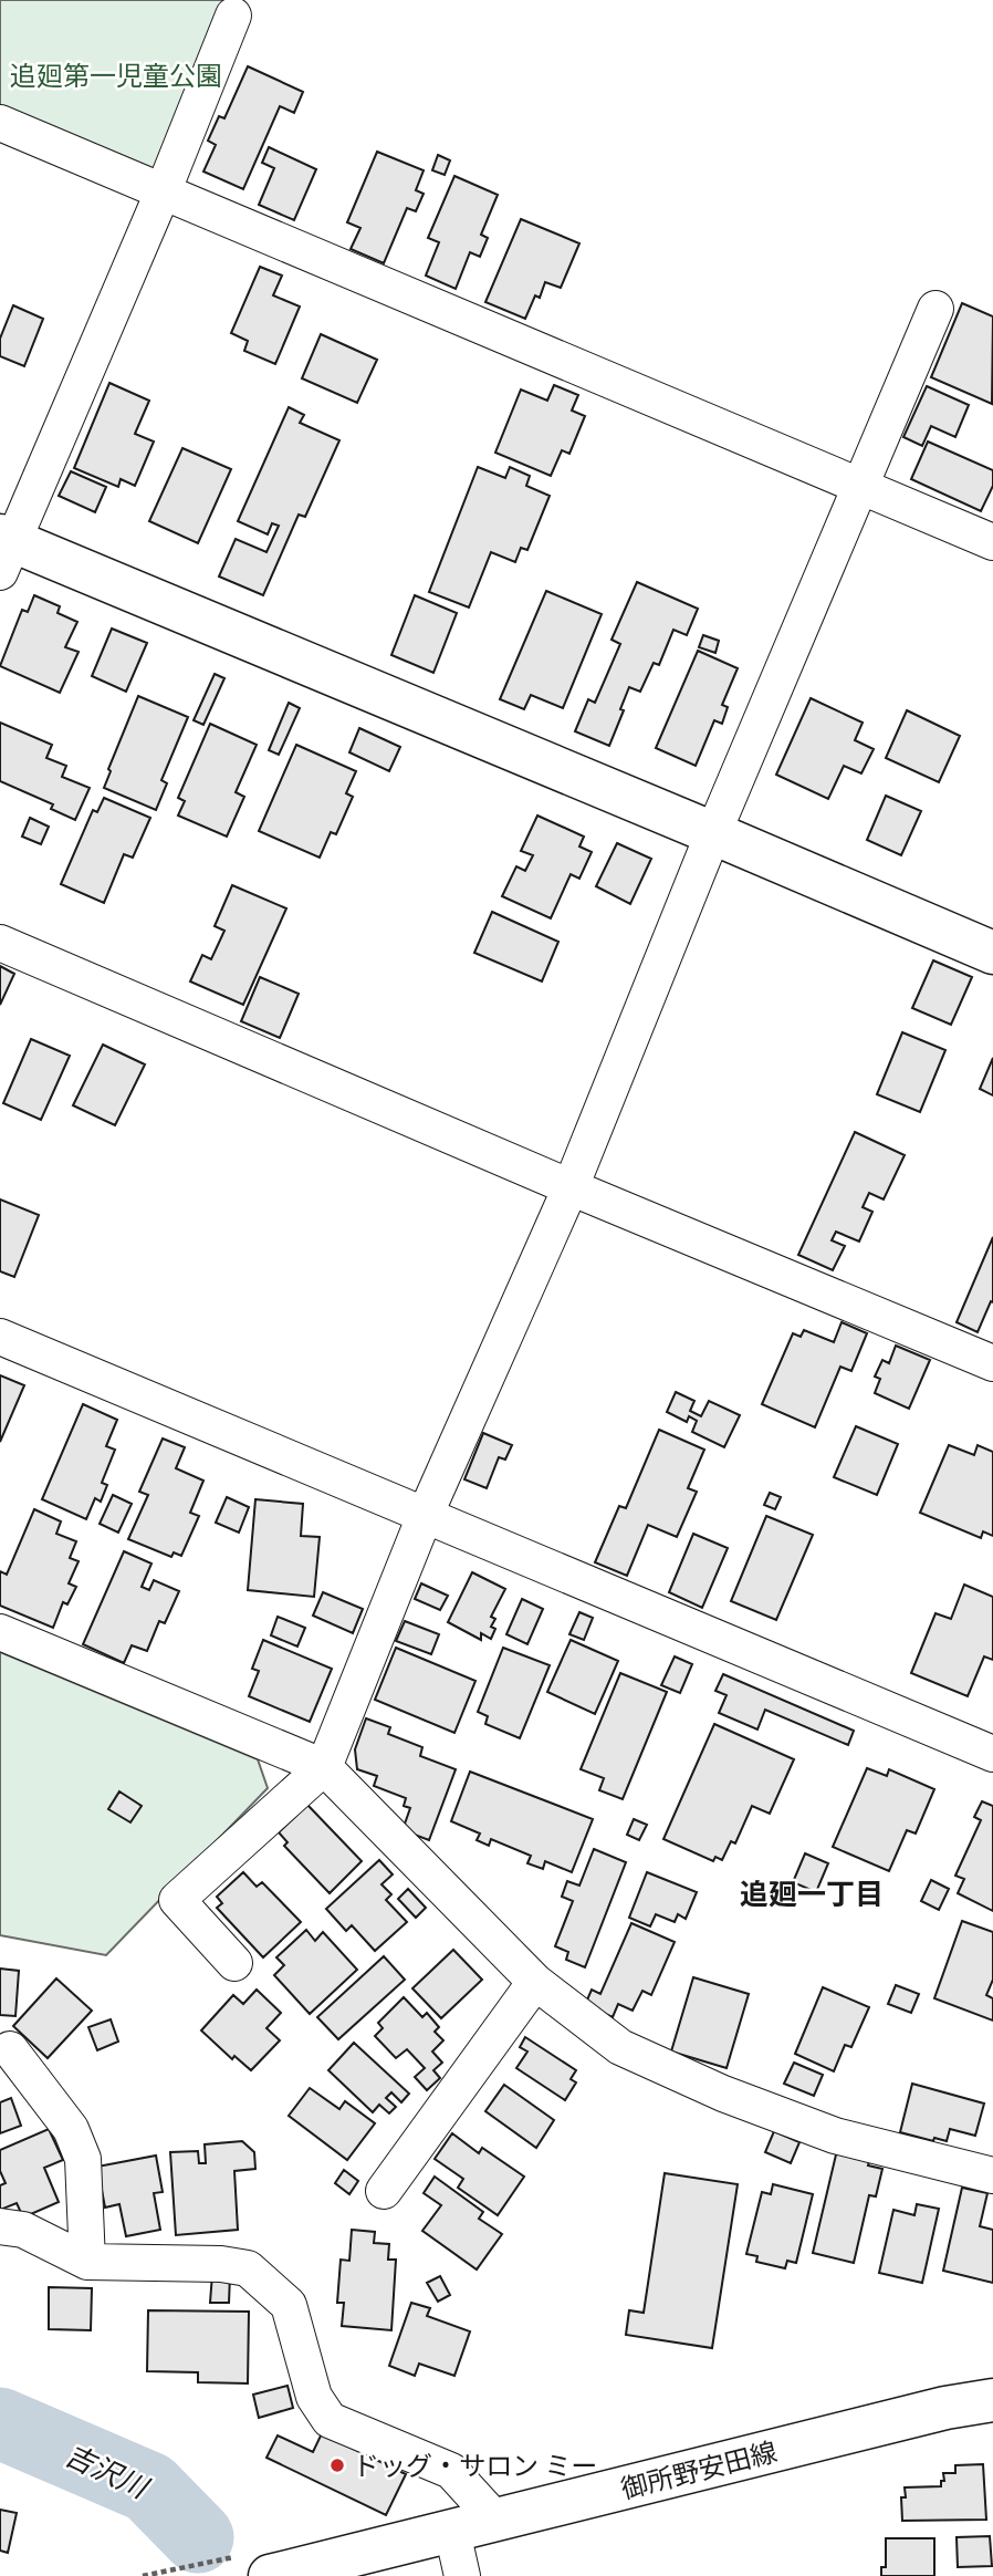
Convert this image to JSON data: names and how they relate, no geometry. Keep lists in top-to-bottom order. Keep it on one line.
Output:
{"streets":{"street":["御所野安田線"]},"districts":["追廻一丁目"],"water":["吉沢川"],"parks":["追廻第一児童公園"],"places":["ドッグ・サロン ミー"]}
